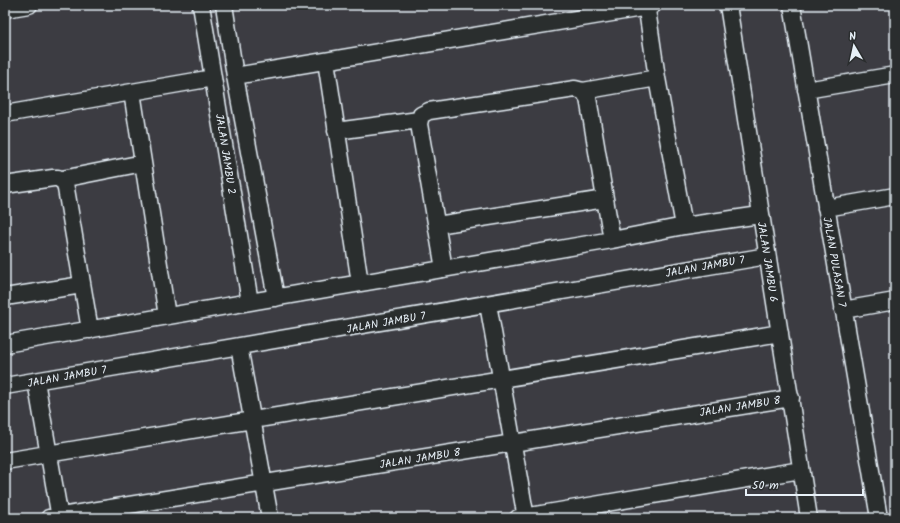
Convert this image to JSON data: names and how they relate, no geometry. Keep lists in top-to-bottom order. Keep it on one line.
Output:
{"streets":{"street":["JALAN JAMBU 2","JALAN JAMBU 6","JALAN PULASAN 7","JALAN JAMBU 7","JALAN JAMBU 8"]},"crossings":[["JALAN JAMBU 6","JALAN JAMBU 7"],["JALAN JAMBU 6","JALAN JAMBU 8"]],"scale_bar":"50 m","north":"top"}
